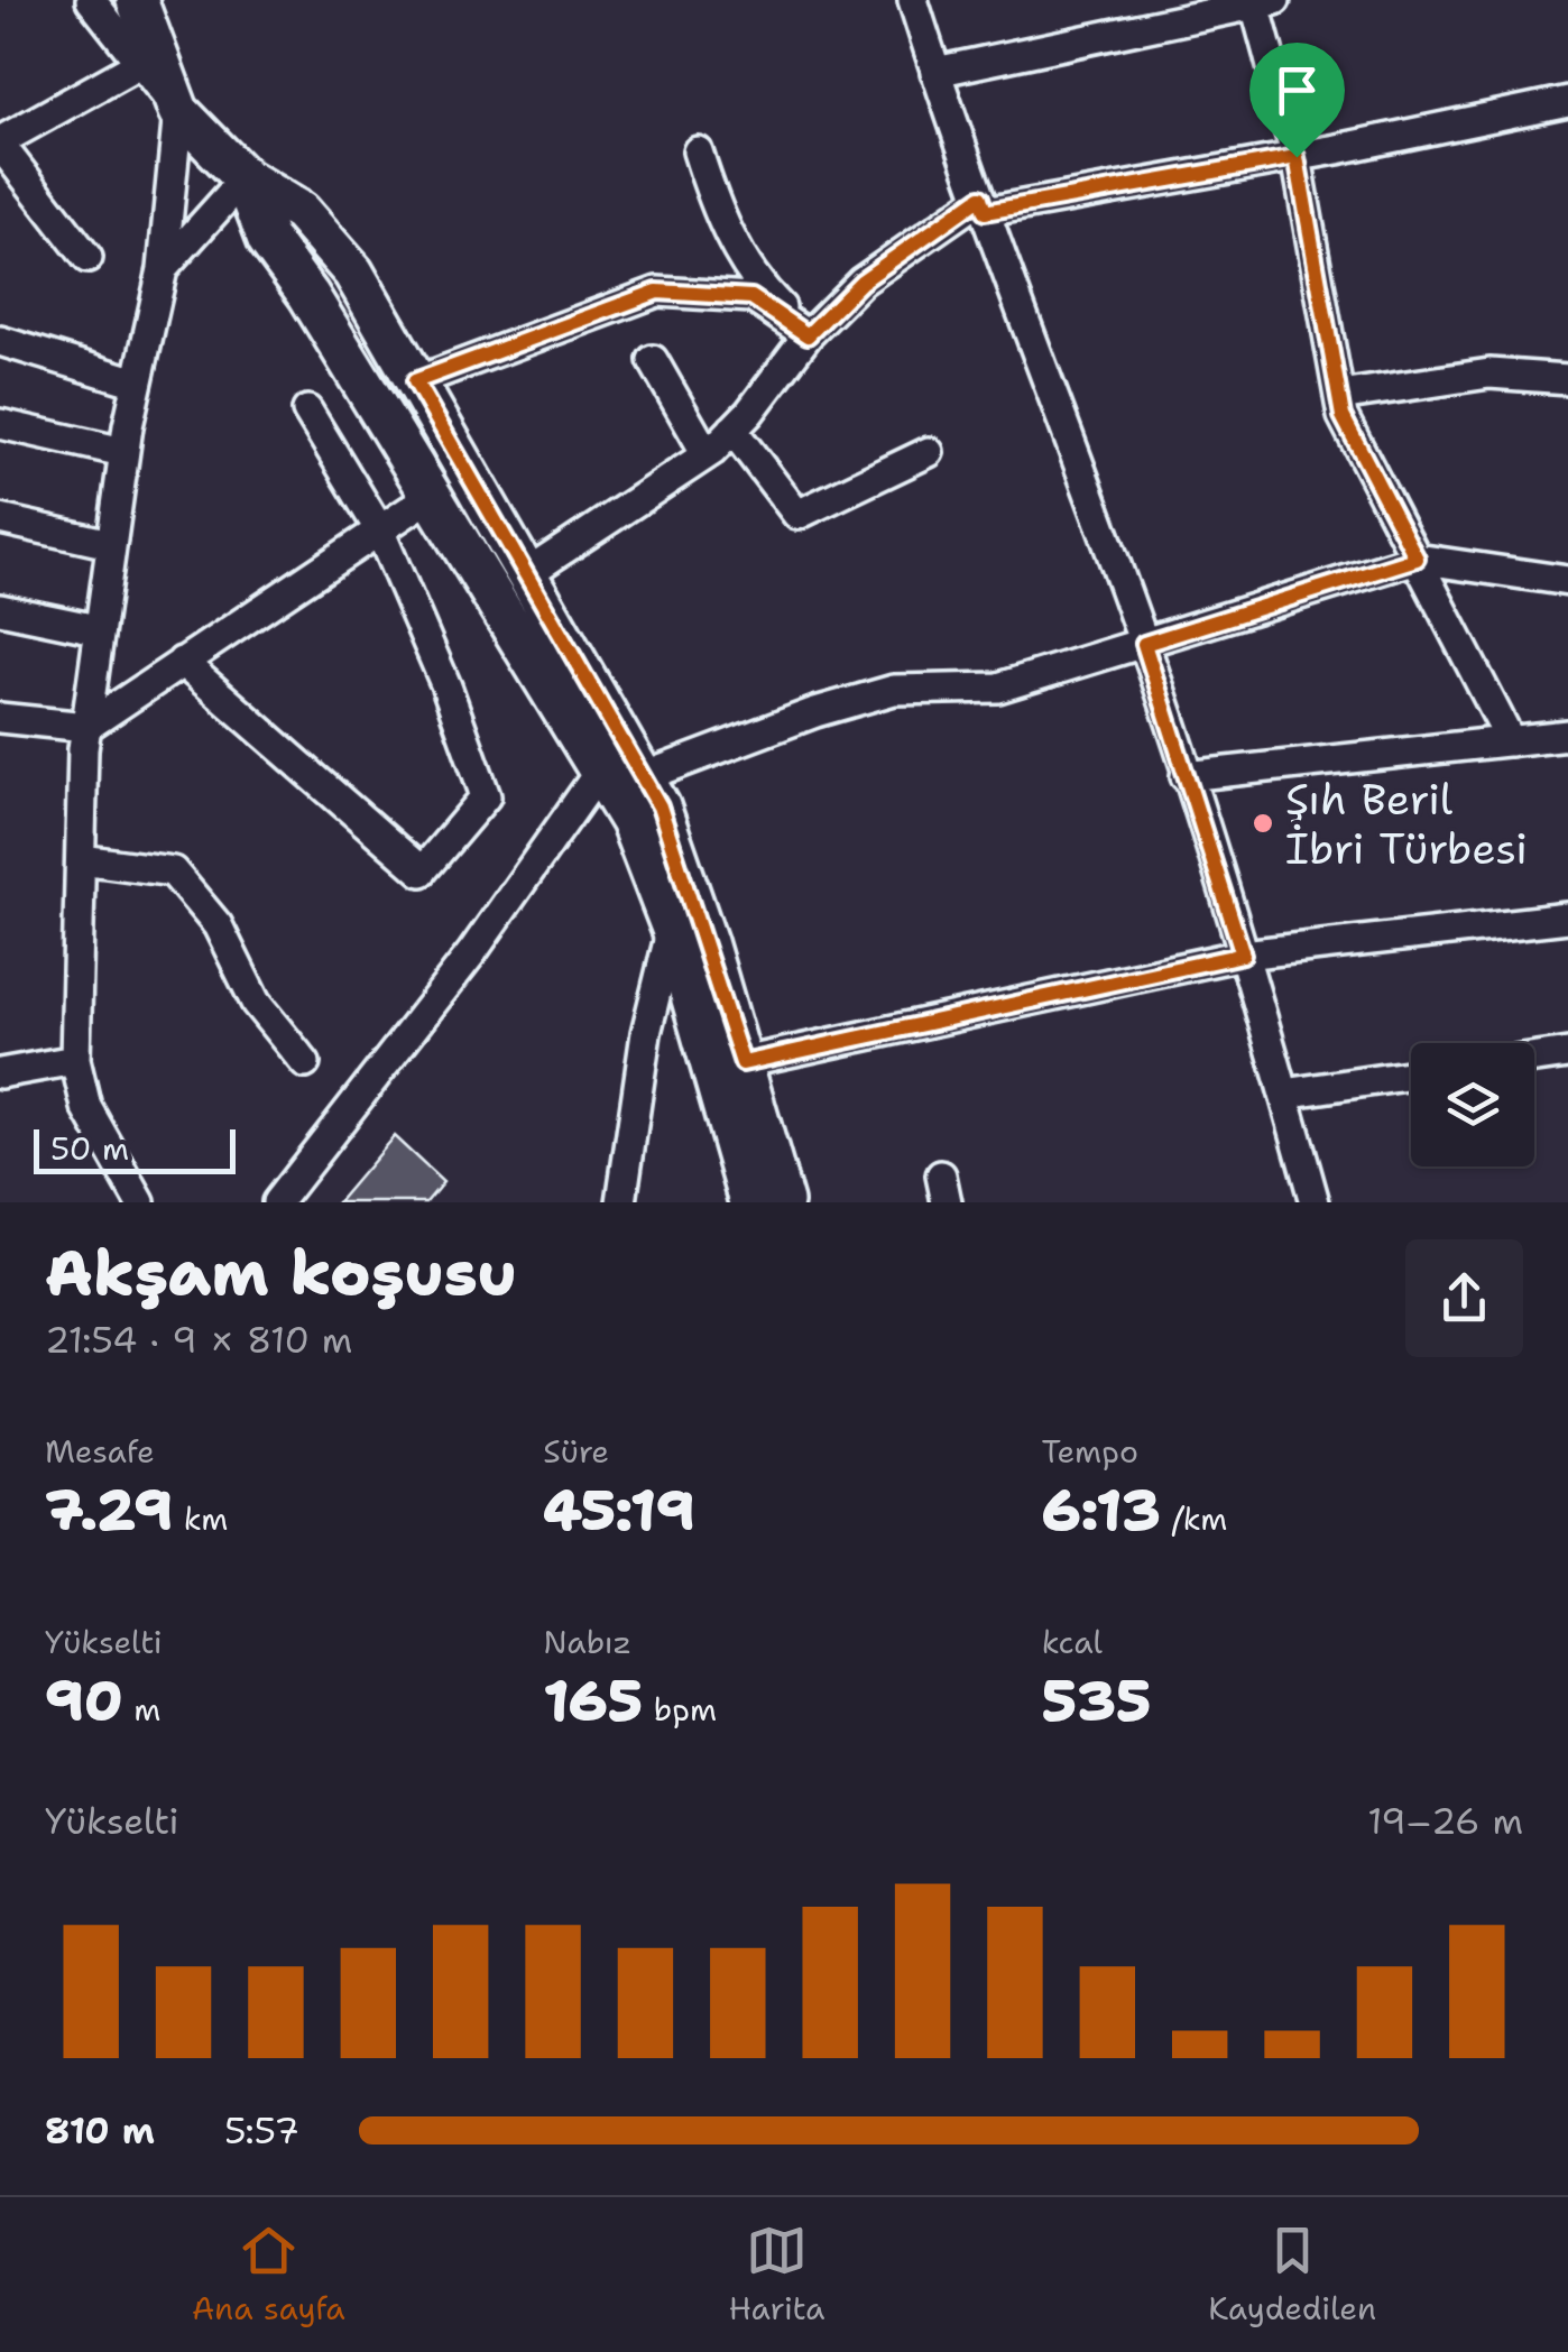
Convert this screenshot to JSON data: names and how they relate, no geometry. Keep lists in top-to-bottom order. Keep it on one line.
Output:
{"places":["Şıh Beril İbri Türbesi"],"scale_bar":"50 m","page":{"scale":"50 m","heading":["Akşam koşusu","21:54 · 9 × 810 m"],"stats":[["Mesafe","7.29 km"],["Süre","45:19"],["Tempo","6:13 /km"],["Yükselti","90 m"],["Nabız","165 bpm"],["kcal","535"]],"chart":["Yükselti","19–26 m"],"list":[{"name":"810 m","note":"5:57"}],"tabs":["Ana sayfa","Harita","Kaydedilen"]}}
